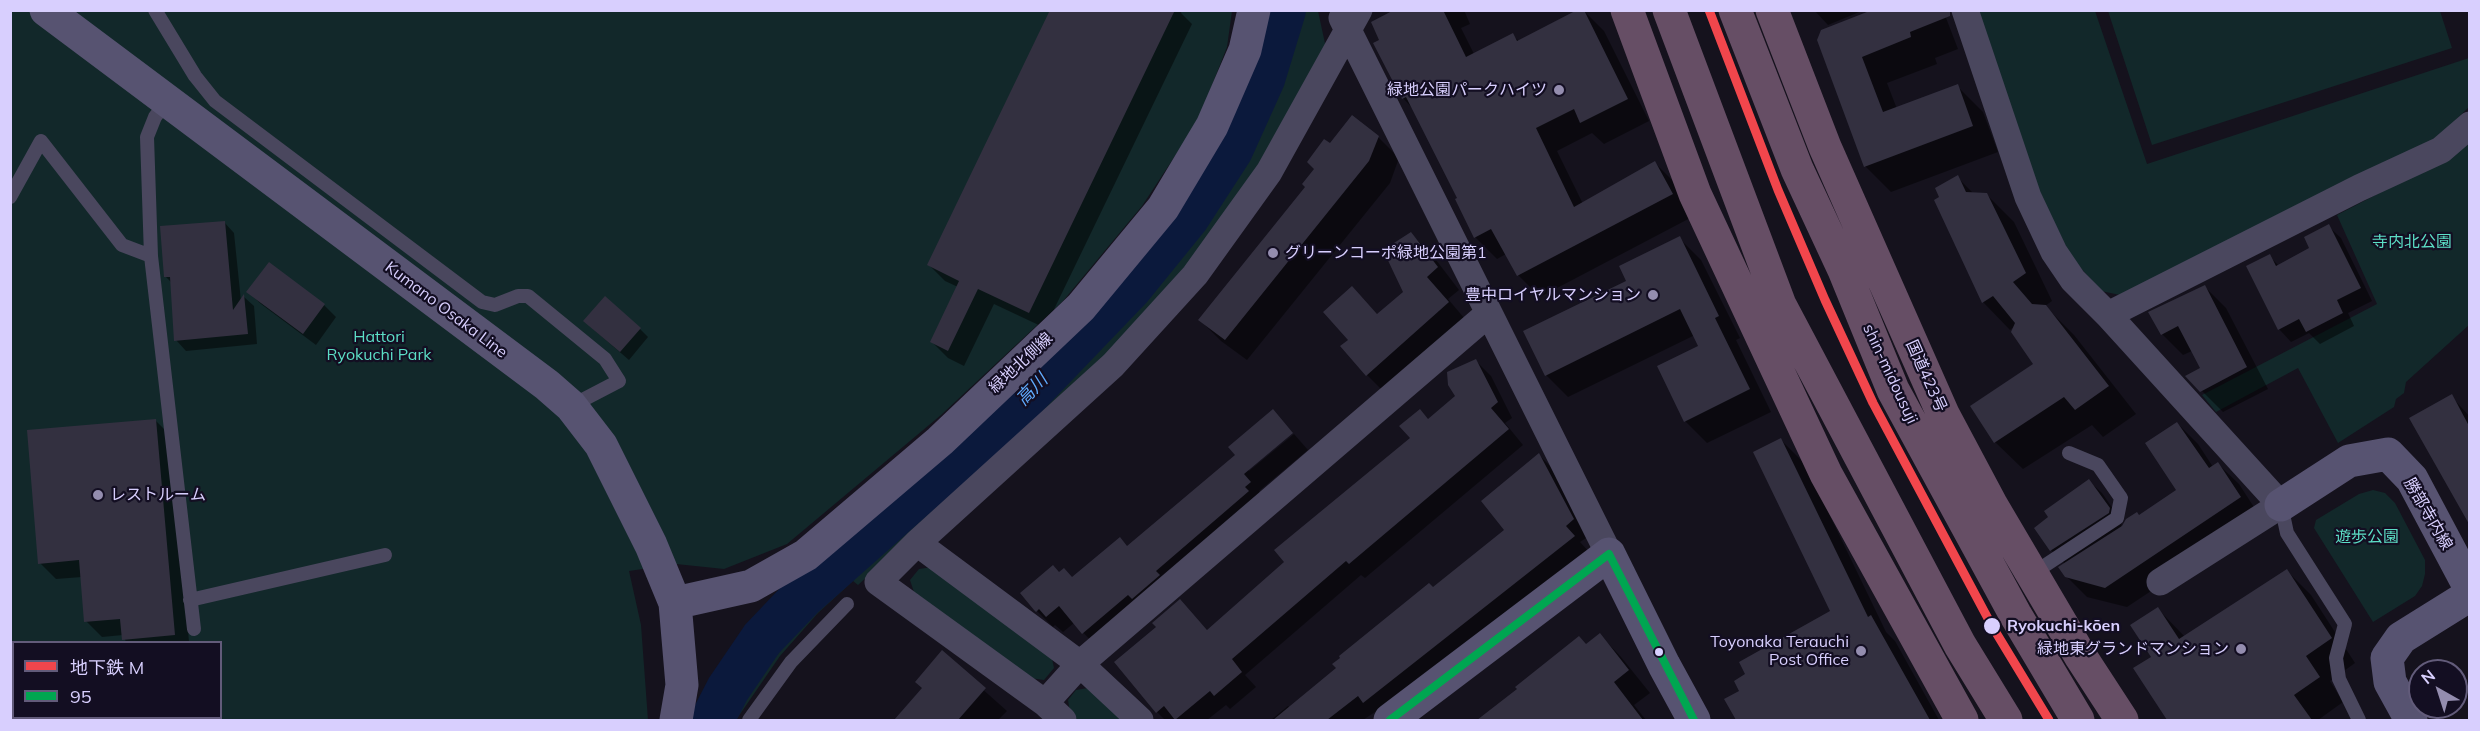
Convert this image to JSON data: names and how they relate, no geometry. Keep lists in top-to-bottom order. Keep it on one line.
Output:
{"streets":{"highway":["shin-midousuji","国道423号"],"street":["Kumano Osaka Line","緑地北側線","勝部寺内線"]},"crossings":[["Kumano Osaka Line","緑地北側線"]],"water":["高川"],"parks":["寺内北公園","Hattori Ryokuchi Park","遊歩公園"],"places":["緑地公園パークハイツ","グリーンコーポ緑地公園第1","豊中ロイヤルマンション","レストルーム","Ryokuchi-kōen","緑地東グランドマンション","Toyonaka Terauchi Post Office"],"lines":["metro line M","transit line 95"],"legend":["地下鉄 M","95"],"north":"top left"}
